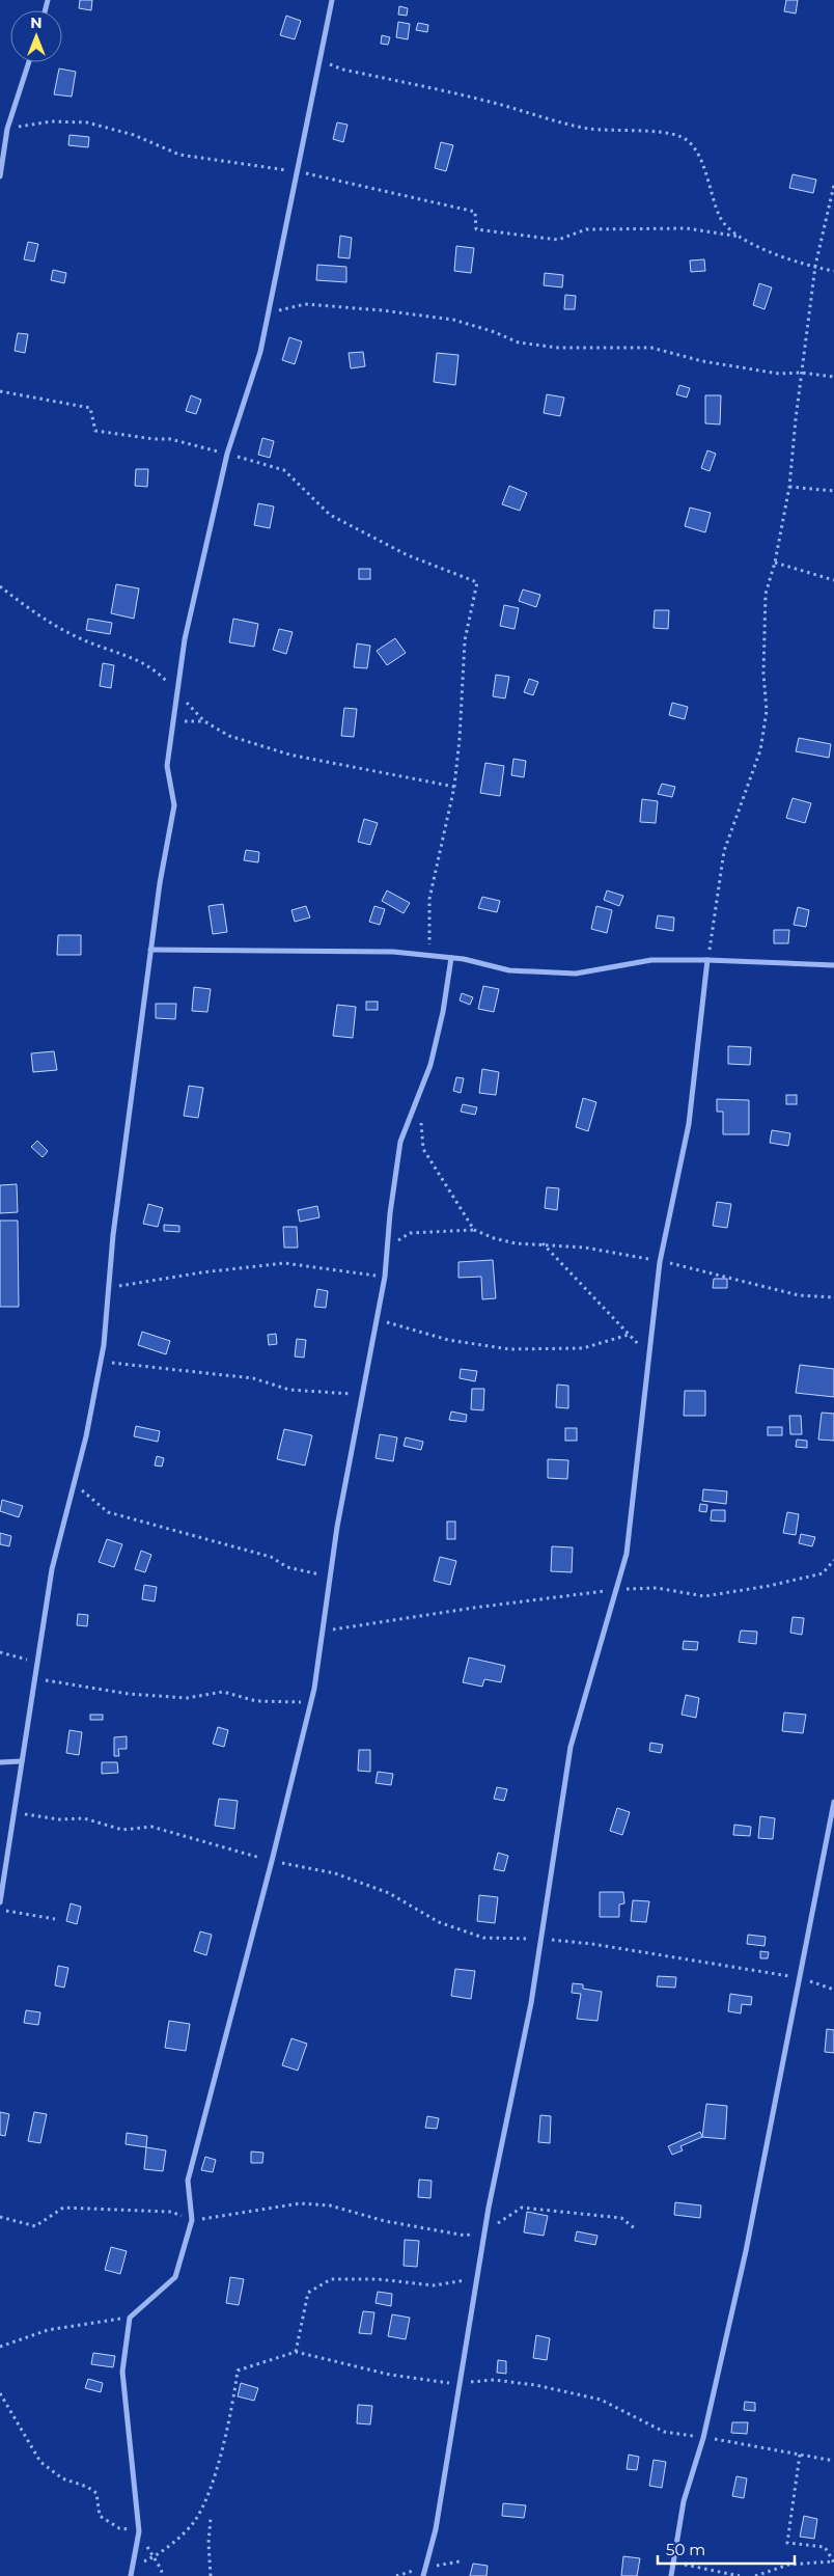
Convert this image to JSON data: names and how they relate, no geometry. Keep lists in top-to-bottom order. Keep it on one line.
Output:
{"scale_bar":"50 m","north":"top"}
